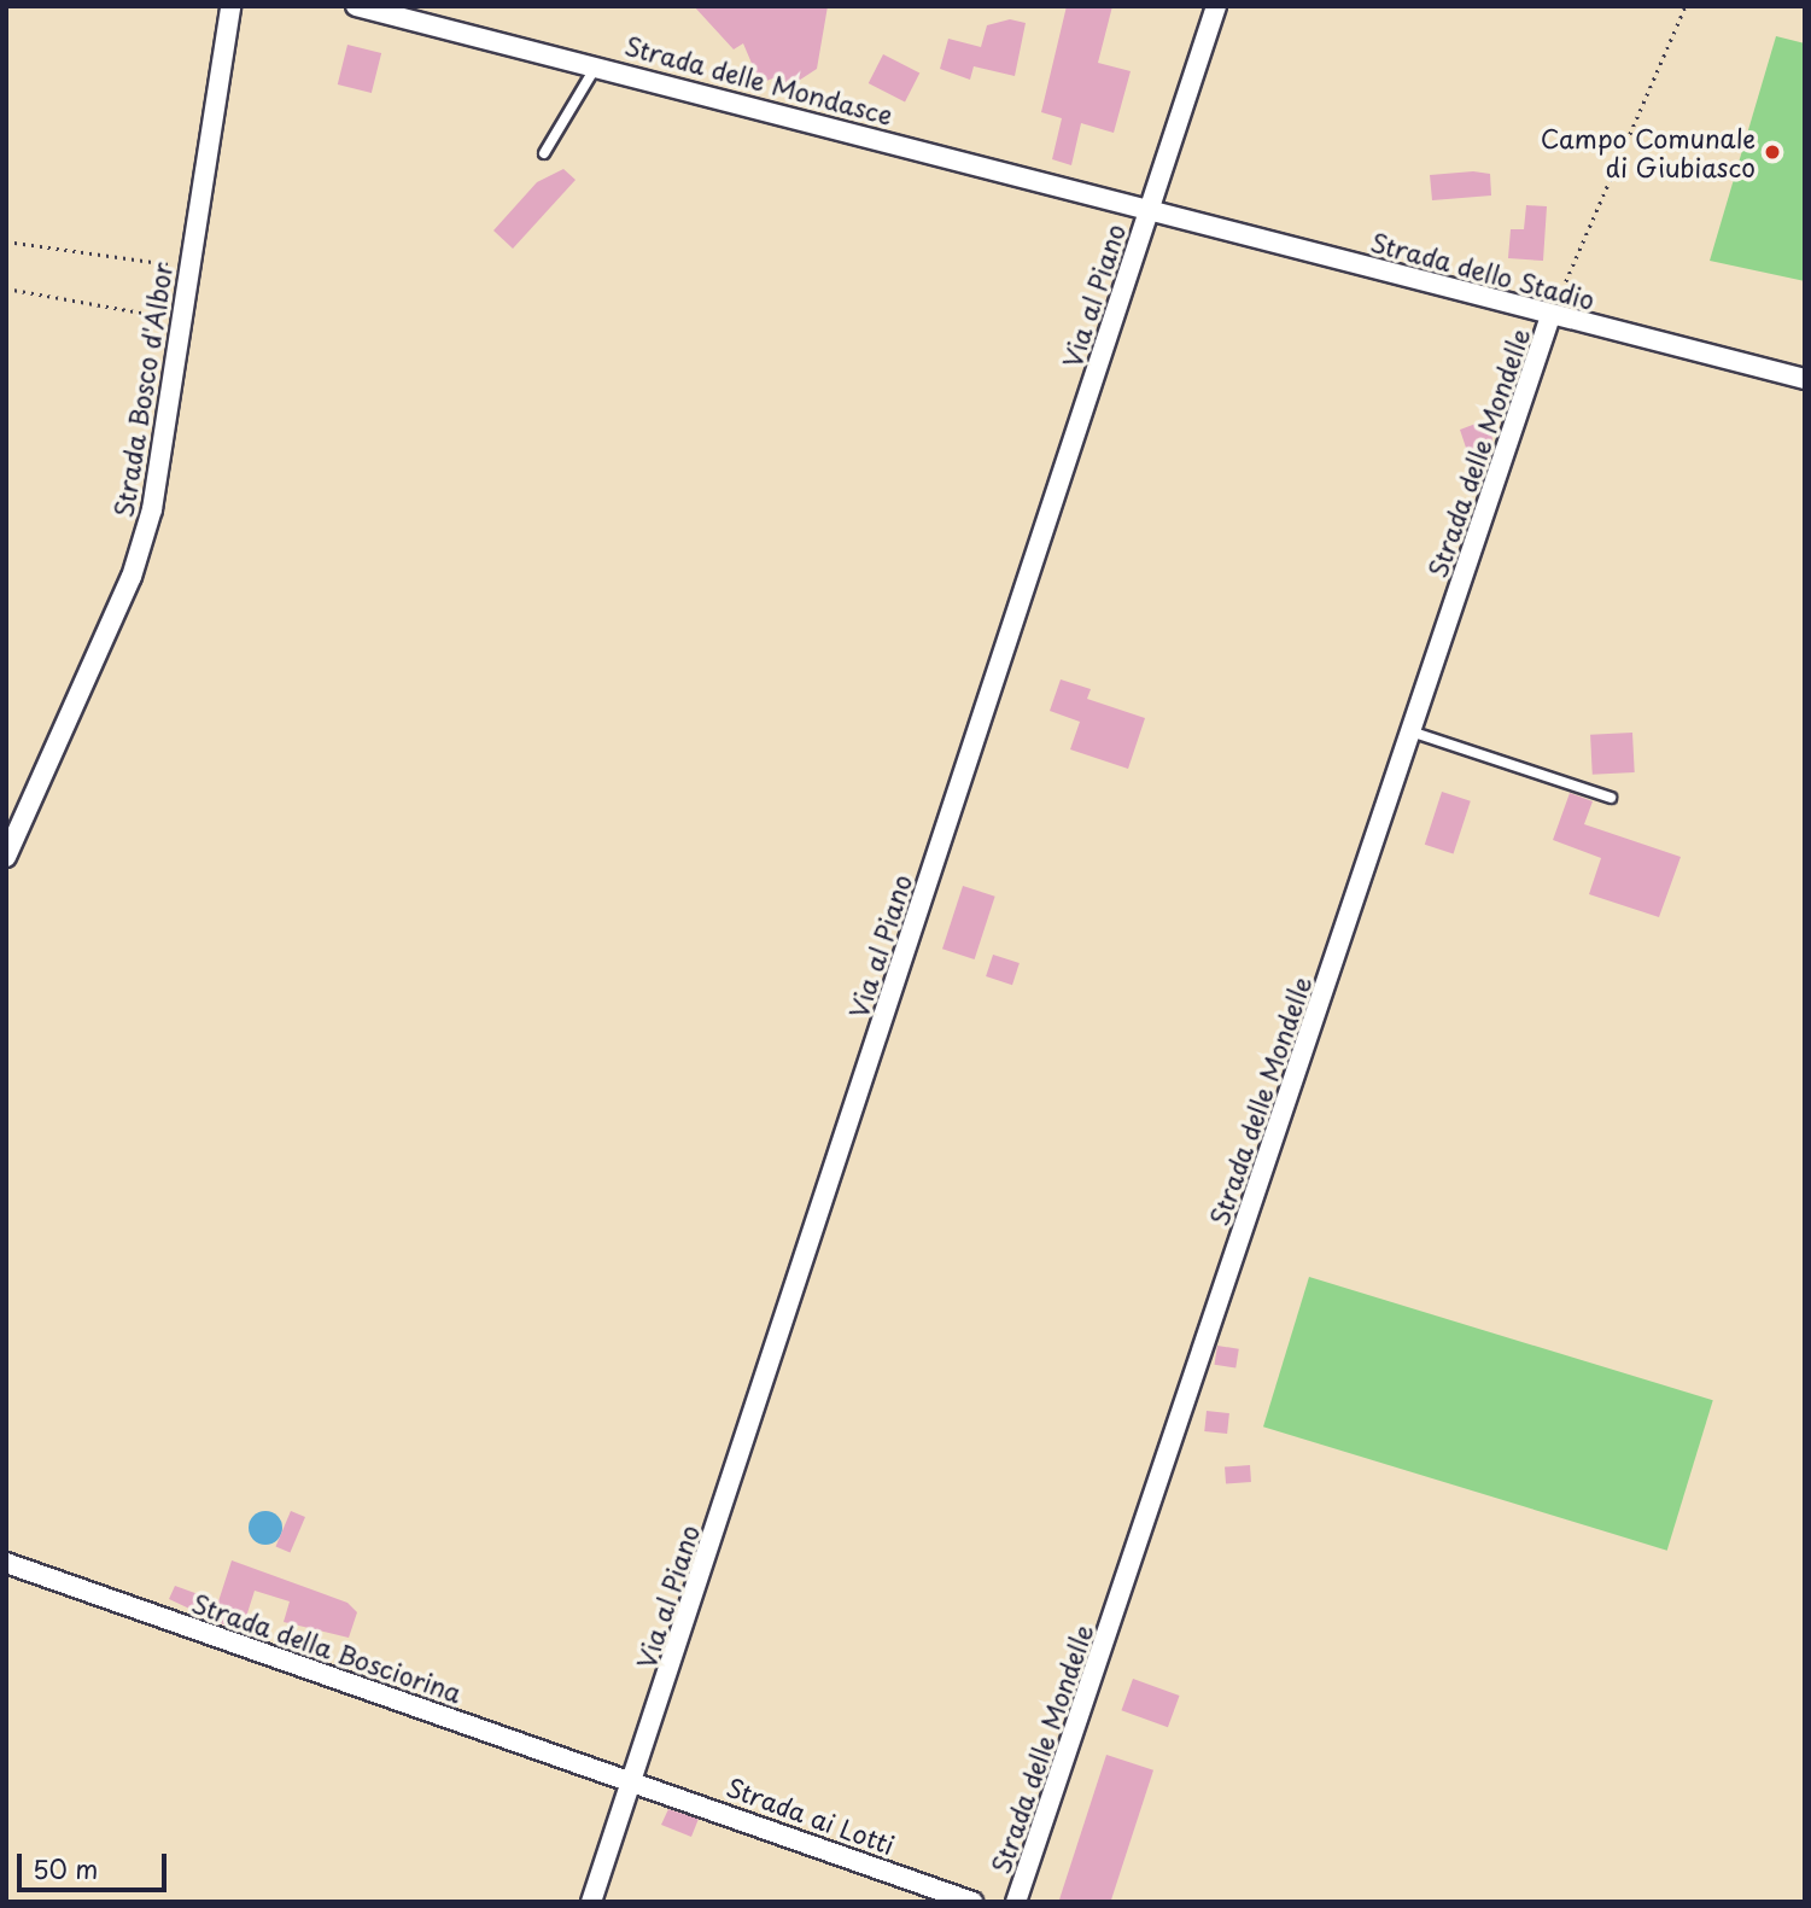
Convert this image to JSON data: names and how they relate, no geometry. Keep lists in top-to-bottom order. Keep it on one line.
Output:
{"streets":{"street":["Strada delle Mondasce","Strada dello Stadio","Via al Piano","Strada Bosco d'Albor","Strada delle Mondelle","Strada della Bosciorina","Strada ai Lotti"]},"crossings":[["Strada delle Mondasce","Strada dello Stadio"],["Strada delle Mondasce","Via al Piano"],["Strada dello Stadio","Via al Piano"],["Strada dello Stadio","Strada delle Mondelle"],["Via al Piano","Strada della Bosciorina"],["Via al Piano","Strada ai Lotti"],["Strada della Bosciorina","Strada ai Lotti"]],"places":["Campo Comunale di Giubiasco"],"scale_bar":"50 m"}
